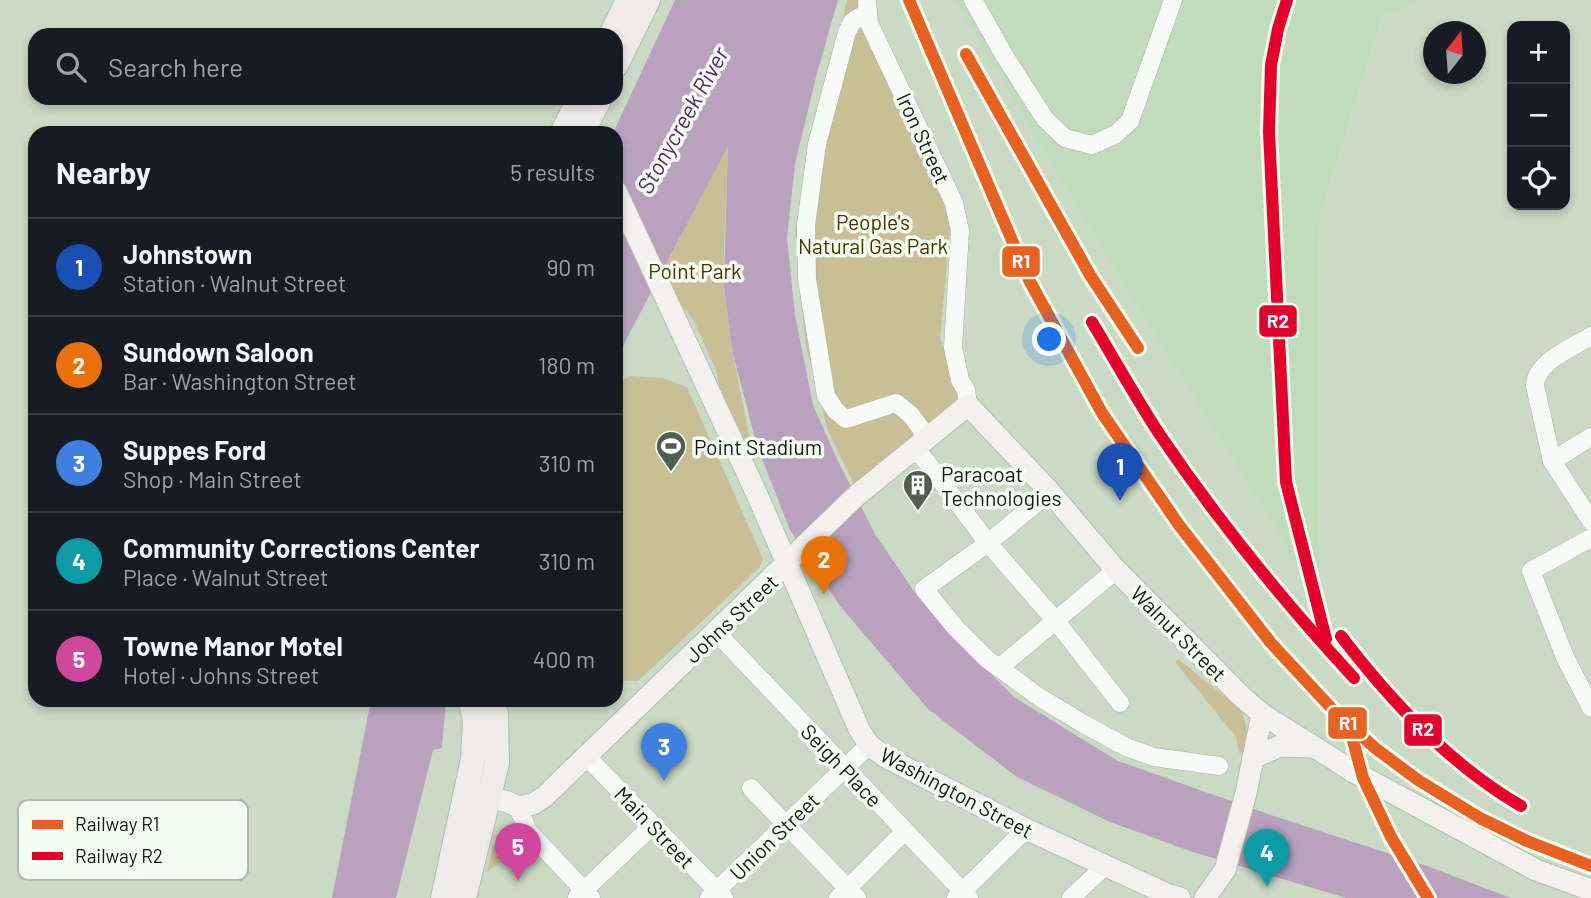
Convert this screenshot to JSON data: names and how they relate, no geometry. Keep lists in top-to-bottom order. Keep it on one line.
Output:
{"streets":{"main road":["Johns Street","Walnut Street","Washington Street"],"street":["Iron Street","Seigh Place","Main Street","Union Street"]},"crossings":[["Iron Street","Johns Street"],["Iron Street","Walnut Street"],["Johns Street","Walnut Street"],["Johns Street","Seigh Place"],["Johns Street","Washington Street"],["Johns Street","Main Street"],["Seigh Place","Union Street"],["Washington Street","Union Street"],["Main Street","Union Street"]],"water":["Stonycreek River"],"parks":["People's Natural Gas Park","Point Park"],"places":{"sports":["Point Stadium"],"building":["Paracoat Technologies"]},"lines":["rail line R1","rail line R2"],"legend":["Railway R1","Railway R2"],"north":"top","page":{"map_buttons":["+","−"],"search":"Search here","heading":["Nearby","5 results"],"list":[{"mark":"1","name":"Johnstown","note":"Station · Walnut Street","value":"90 m"},{"mark":"2","name":"Sundown Saloon","note":"Bar · Washington Street","value":"180 m"},{"mark":"3","name":"Suppes Ford","note":"Shop · Main Street","value":"310 m"},{"mark":"4","name":"Community Corrections Center","note":"Place · Walnut Street","value":"310 m"},{"mark":"5","name":"Towne Manor Motel","note":"Hotel · Johns Street","value":"400 m"}],"pins":["1","2","3","5","4"]}}
